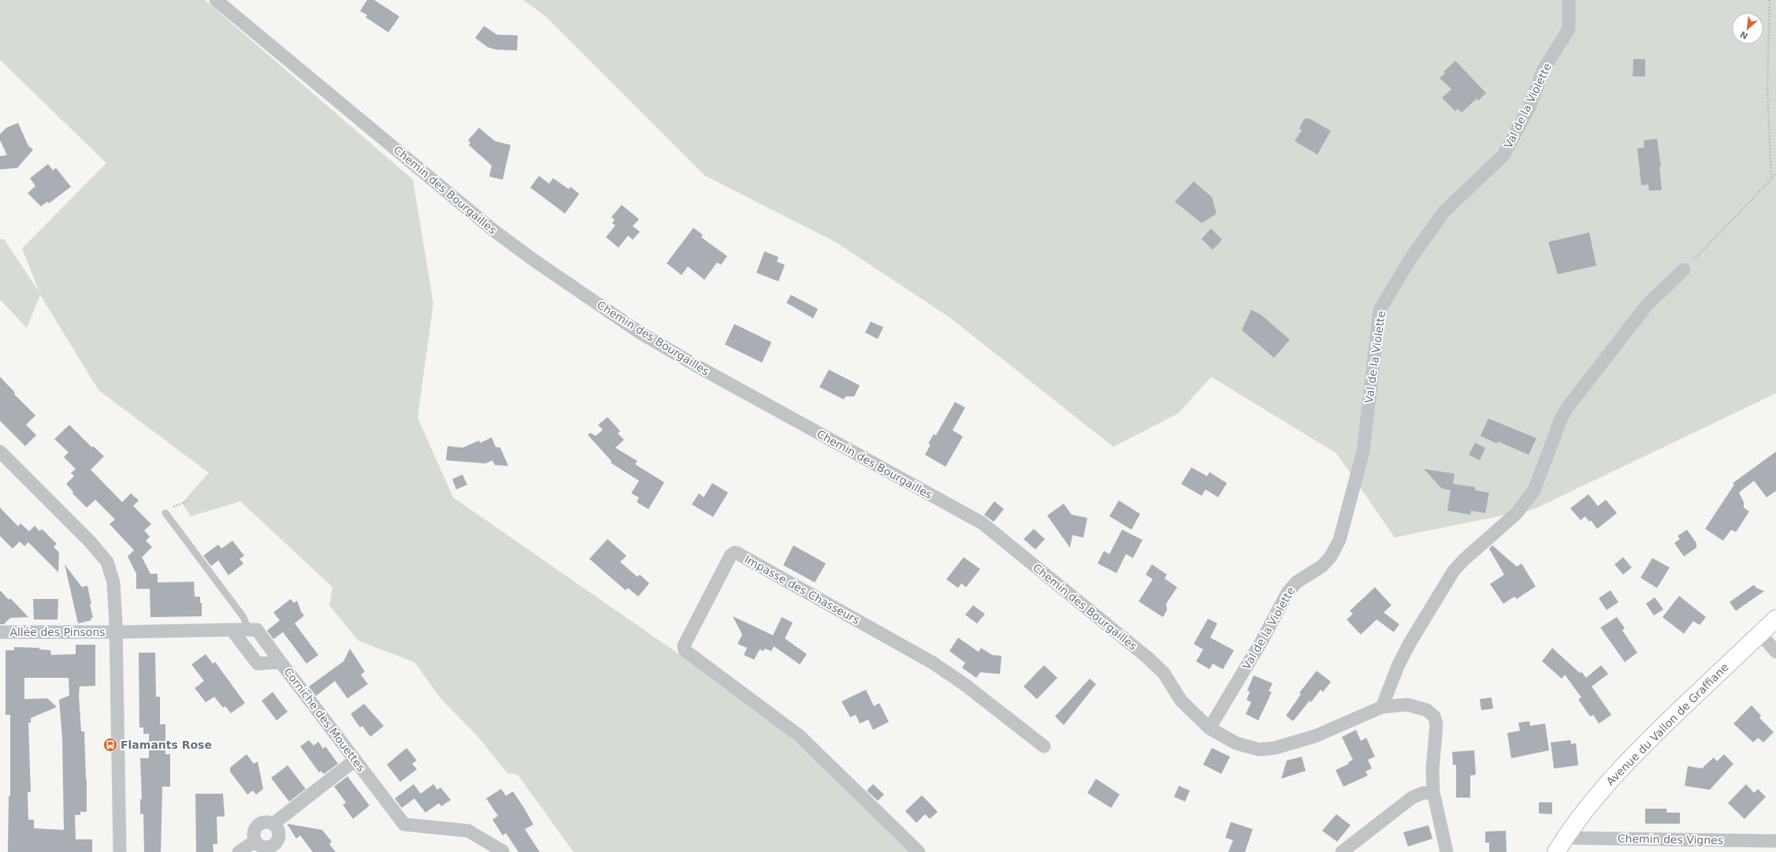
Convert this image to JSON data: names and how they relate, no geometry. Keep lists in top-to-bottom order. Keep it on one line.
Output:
{"streets":{"street":["Val de la Violette","Chemin des Bourgailles","Impasse des Chasseurs","Allée des Pinsons","Corniche des Mouettes","Avenue du Vallon de Graffiane","Chemin des Vignes"]},"crossings":[["Val de la Violette","Chemin des Bourgailles"],["Avenue du Vallon de Graffiane","Chemin des Vignes"]],"places":{"bus stop":["Flamants Rose"]},"north":"bottom left"}
